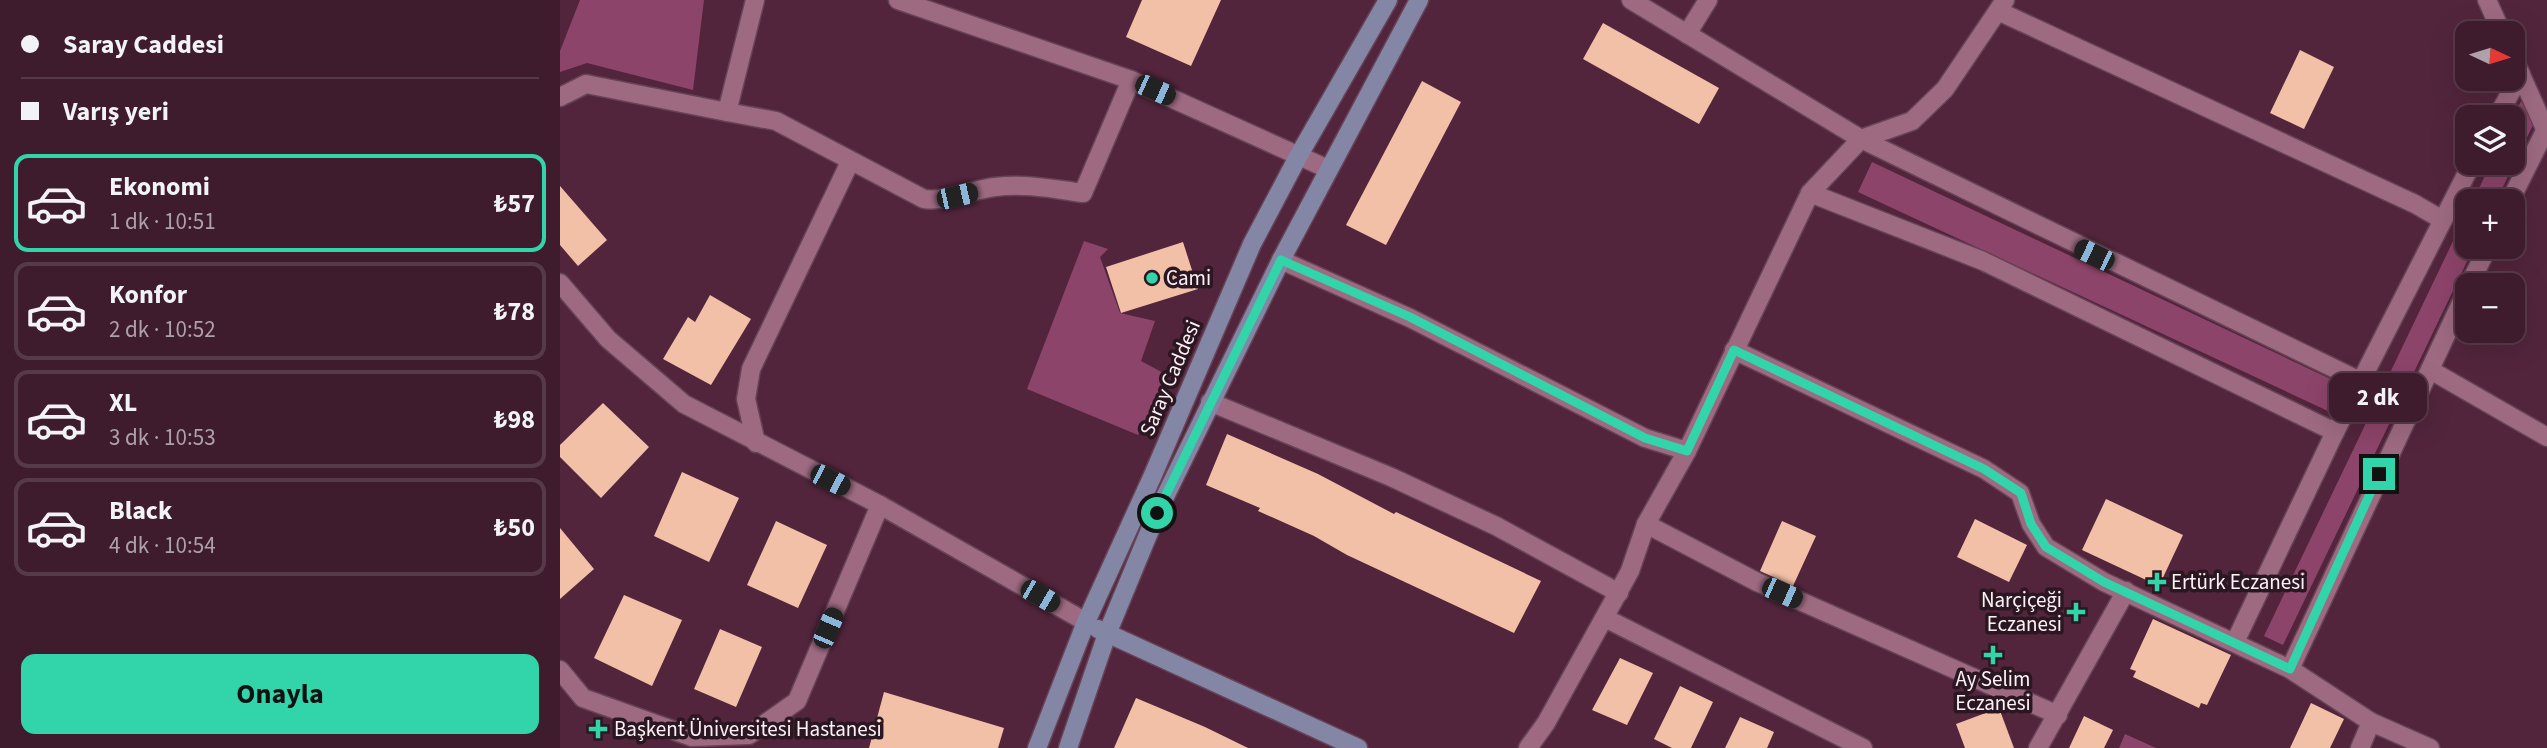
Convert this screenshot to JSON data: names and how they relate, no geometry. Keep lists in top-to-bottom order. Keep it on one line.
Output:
{"streets":{"street":["Saray Caddesi"]},"places":{"other":["Cami"],"health":["Ertürk Eczanesi","Narçiçeği Eczanesi","Ay Selim Eczanesi","Başkent Üniversitesi Hastanesi"]},"north":"right","page":{"banner":["Saray Caddesi","Varış yeri"],"map_buttons":["+","−"],"list":[{"name":"Ekonomi","note":"1 dk · 10:51","value":"₺57"},{"name":"Konfor","note":"2 dk · 10:52","value":"₺78"},{"name":"XL","note":"3 dk · 10:53","value":"₺98"},{"name":"Black","note":"4 dk · 10:54","value":"₺50"}],"bubble":"2 dk","buttons":"Onayla"}}
